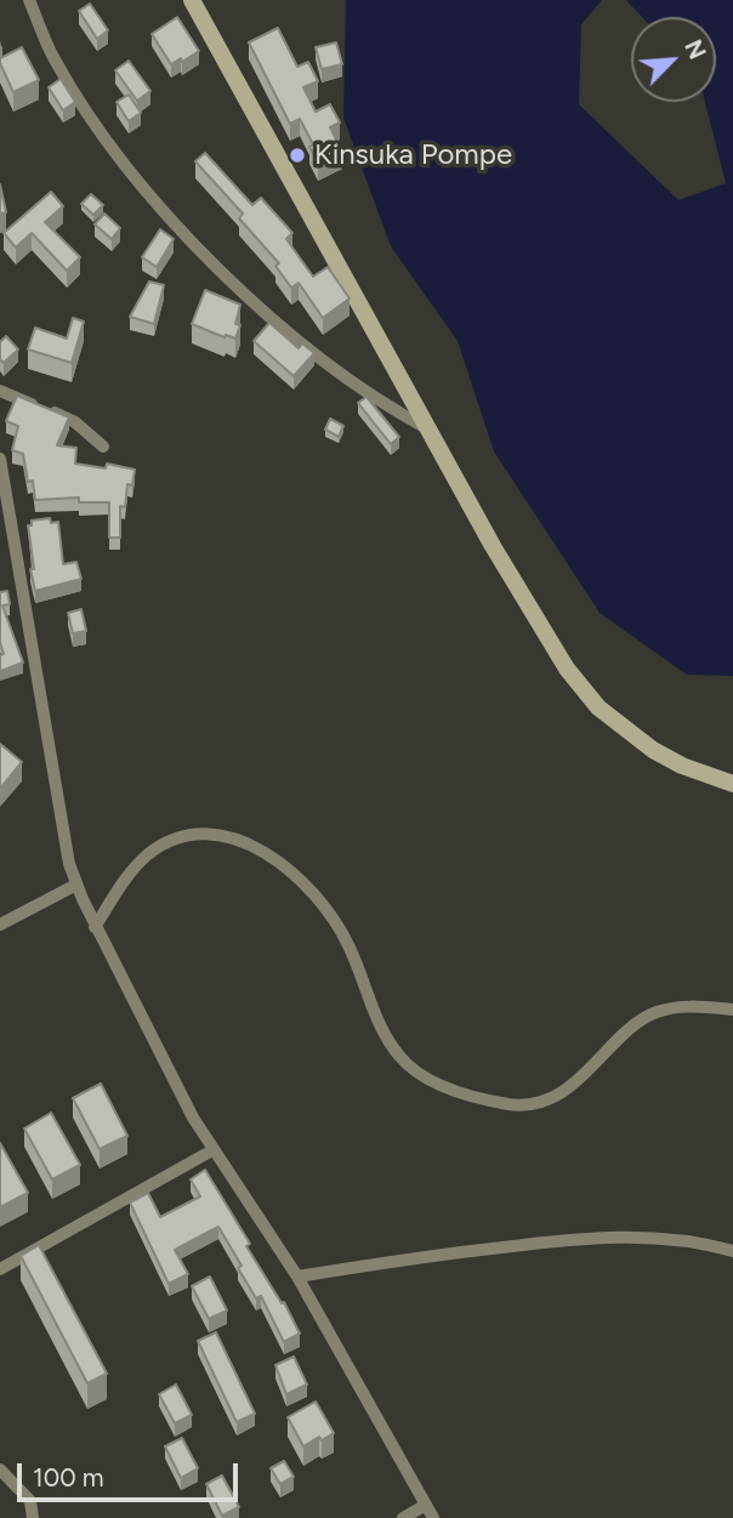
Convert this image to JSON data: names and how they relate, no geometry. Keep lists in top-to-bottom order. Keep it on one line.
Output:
{"places":["Kinsuka Pompe"],"scale_bar":"100 m","north":"top right"}
